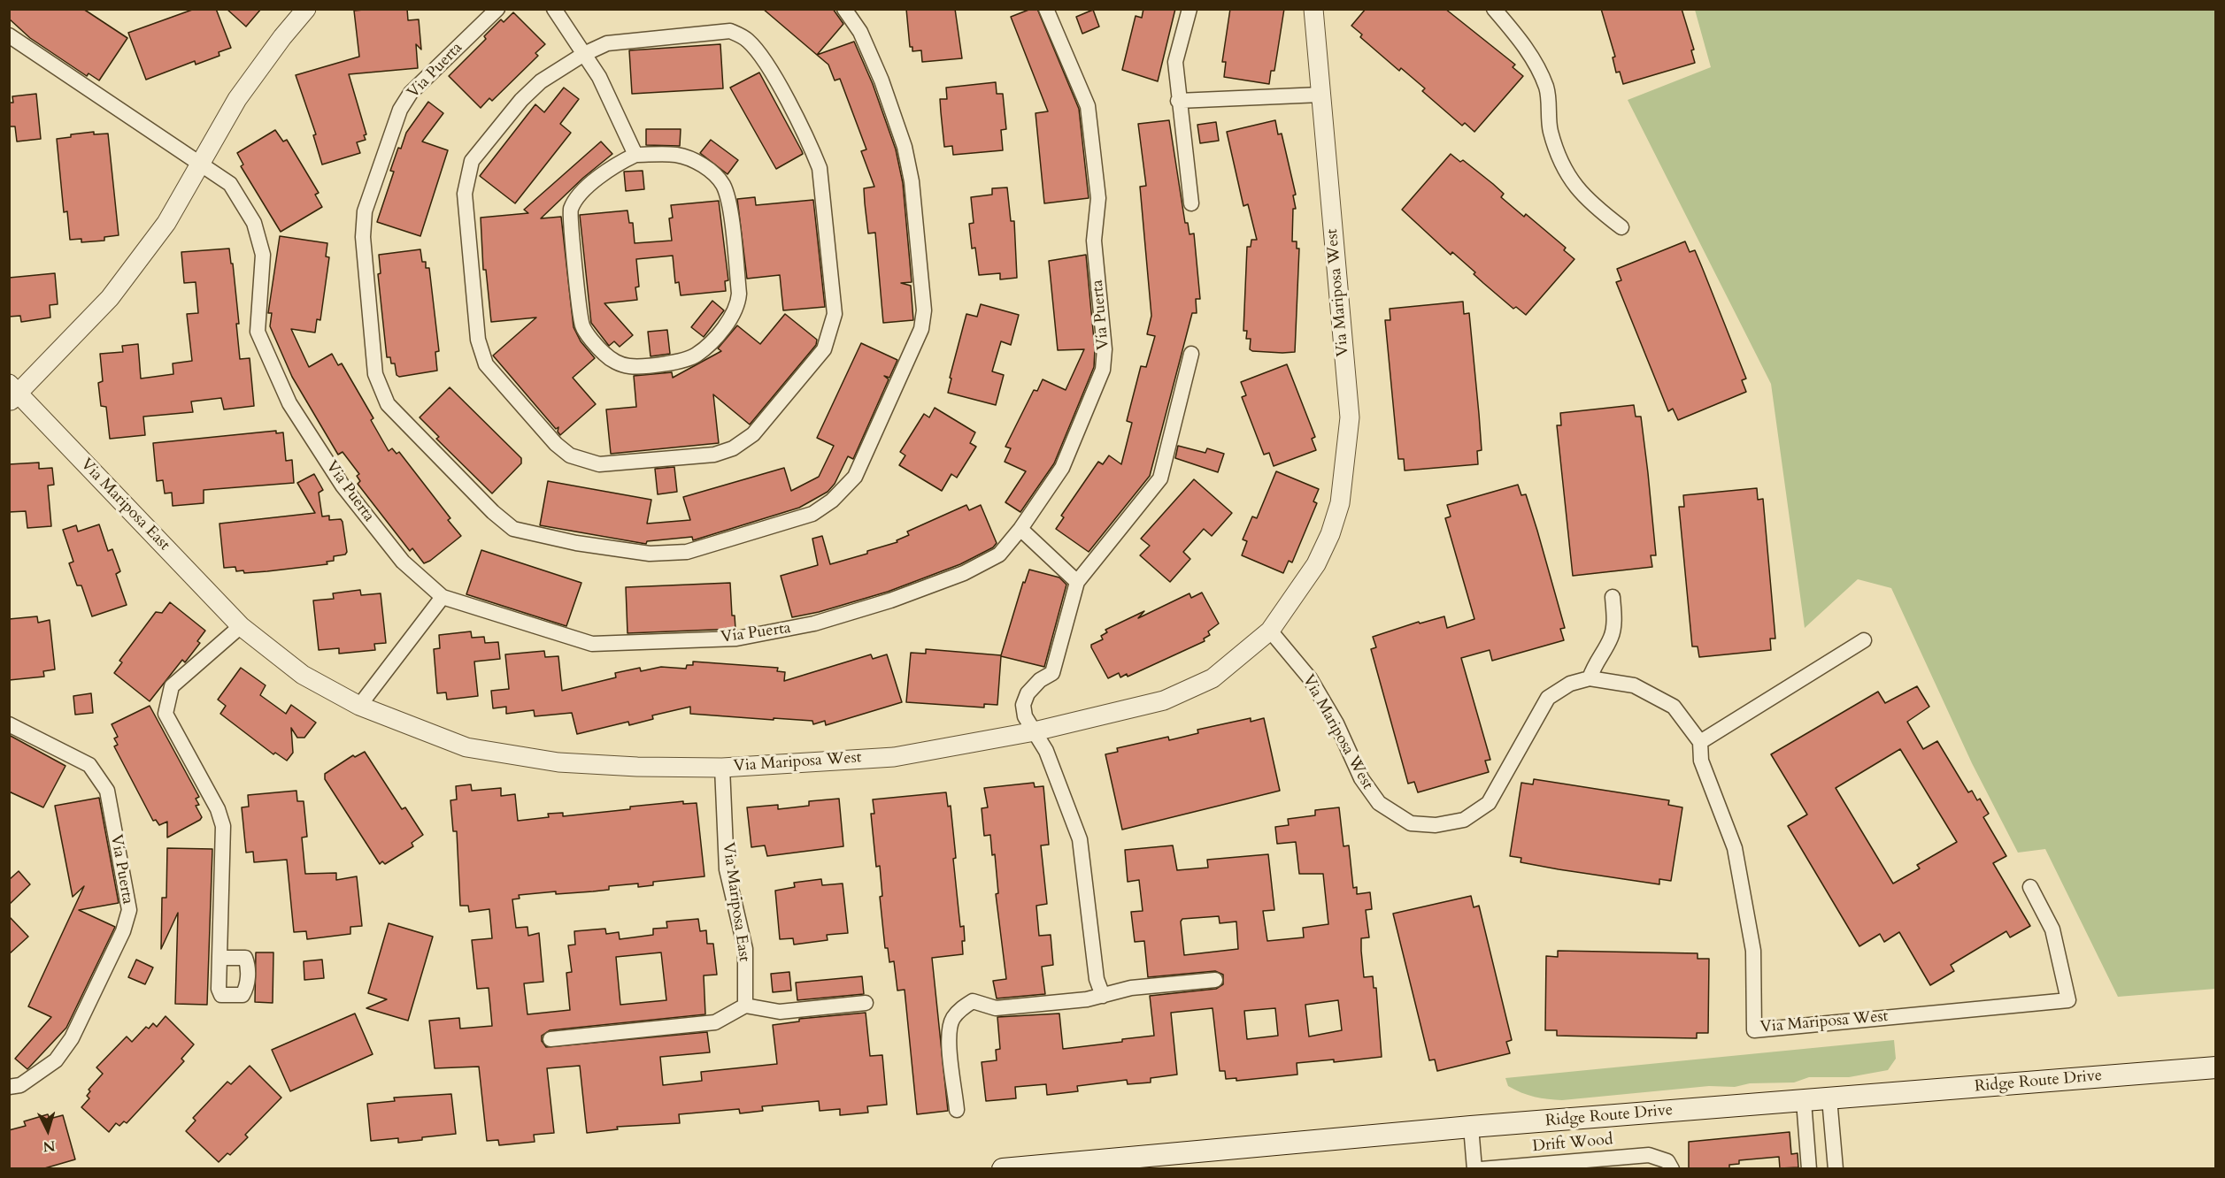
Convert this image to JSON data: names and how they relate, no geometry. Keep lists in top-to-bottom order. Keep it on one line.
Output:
{"streets":{"main road":["Ridge Route Drive"],"street":["Via Puerta","Via Mariposa West","Via Mariposa East","Drift Wood"]},"crossings":[["Via Mariposa West","Via Mariposa East"]],"north":"bottom"}
